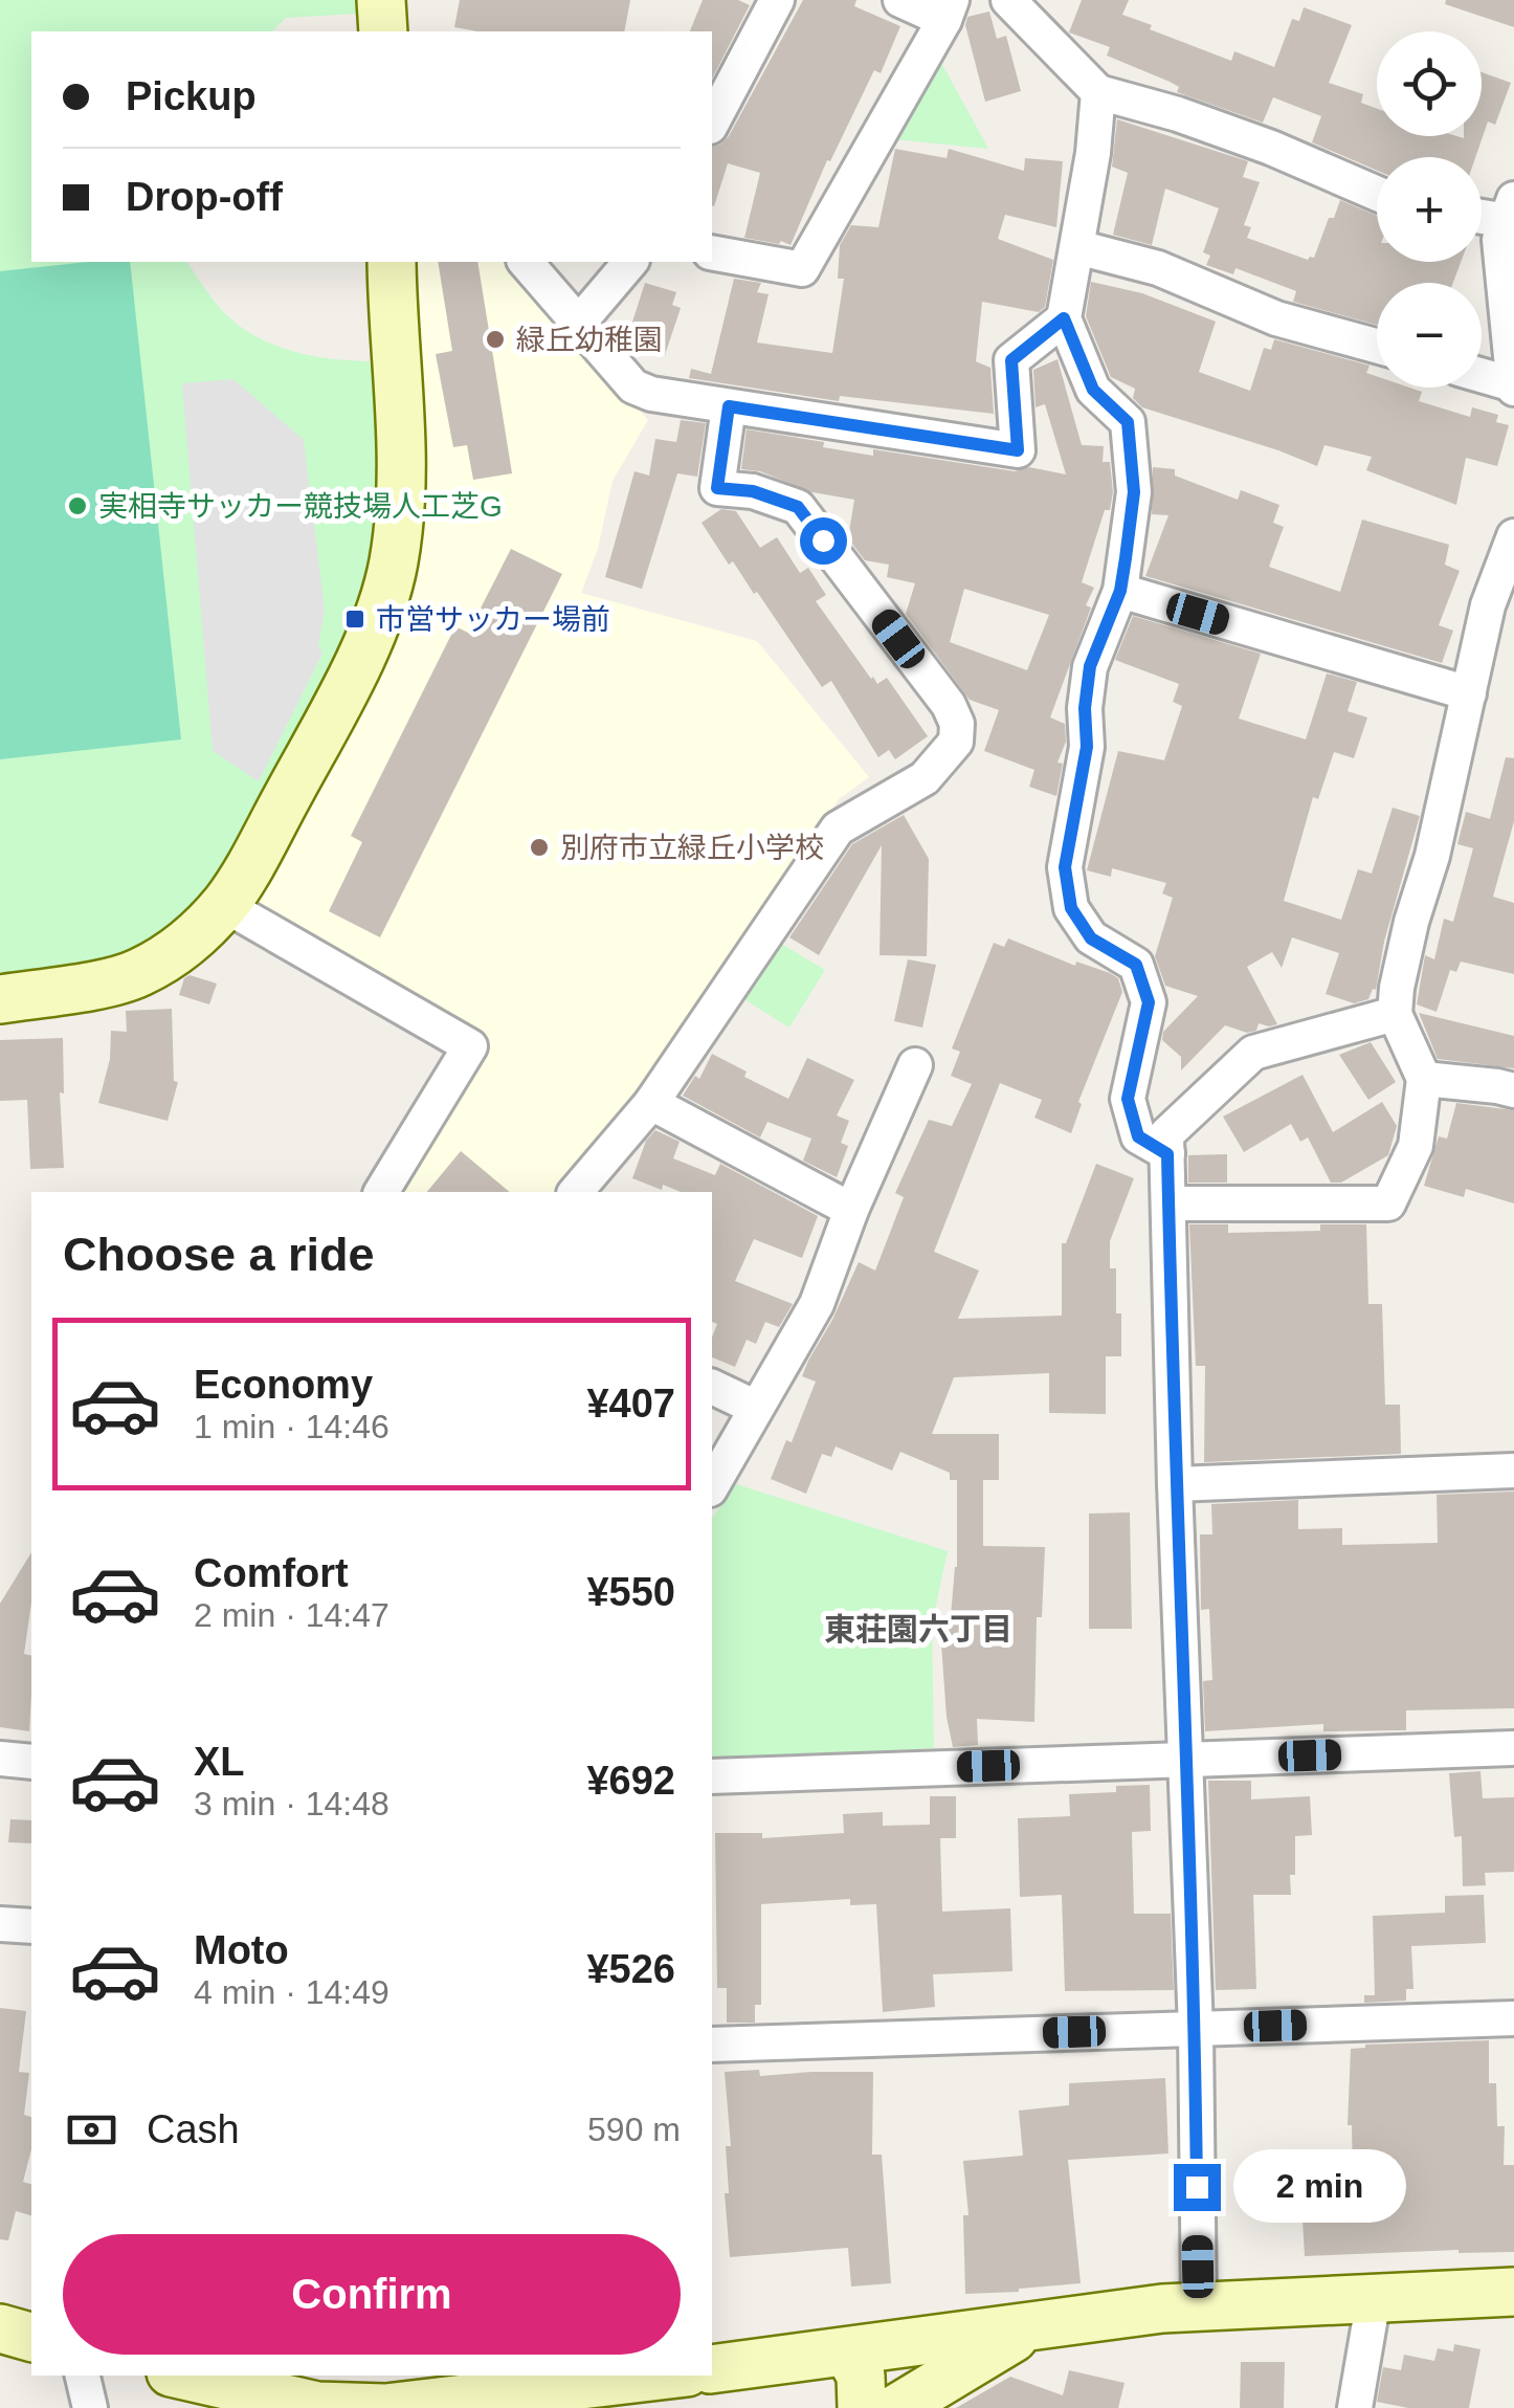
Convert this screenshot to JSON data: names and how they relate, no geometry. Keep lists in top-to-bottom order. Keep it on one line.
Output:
{"districts":["東荘園六丁目"],"places":{"other":["緑丘幼稚園","実相寺サッカー競技場人工芝G","別府市立緑丘小学校"],"transit":["市営サッカー場前"]},"page":{"map_buttons":["+","−"],"banner":["Pickup","Drop-off"],"heading":"Choose a ride","list":[{"name":"Economy","note":"1 min · 14:46","value":"¥407"},{"name":"Comfort","note":"2 min · 14:47","value":"¥550"},{"name":"XL","note":"3 min · 14:48","value":"¥692"},{"name":"Moto","note":"4 min · 14:49","value":"¥526"}],"pay":["Cash","590 m"],"bubble":"2 min","buttons":"Confirm"}}
